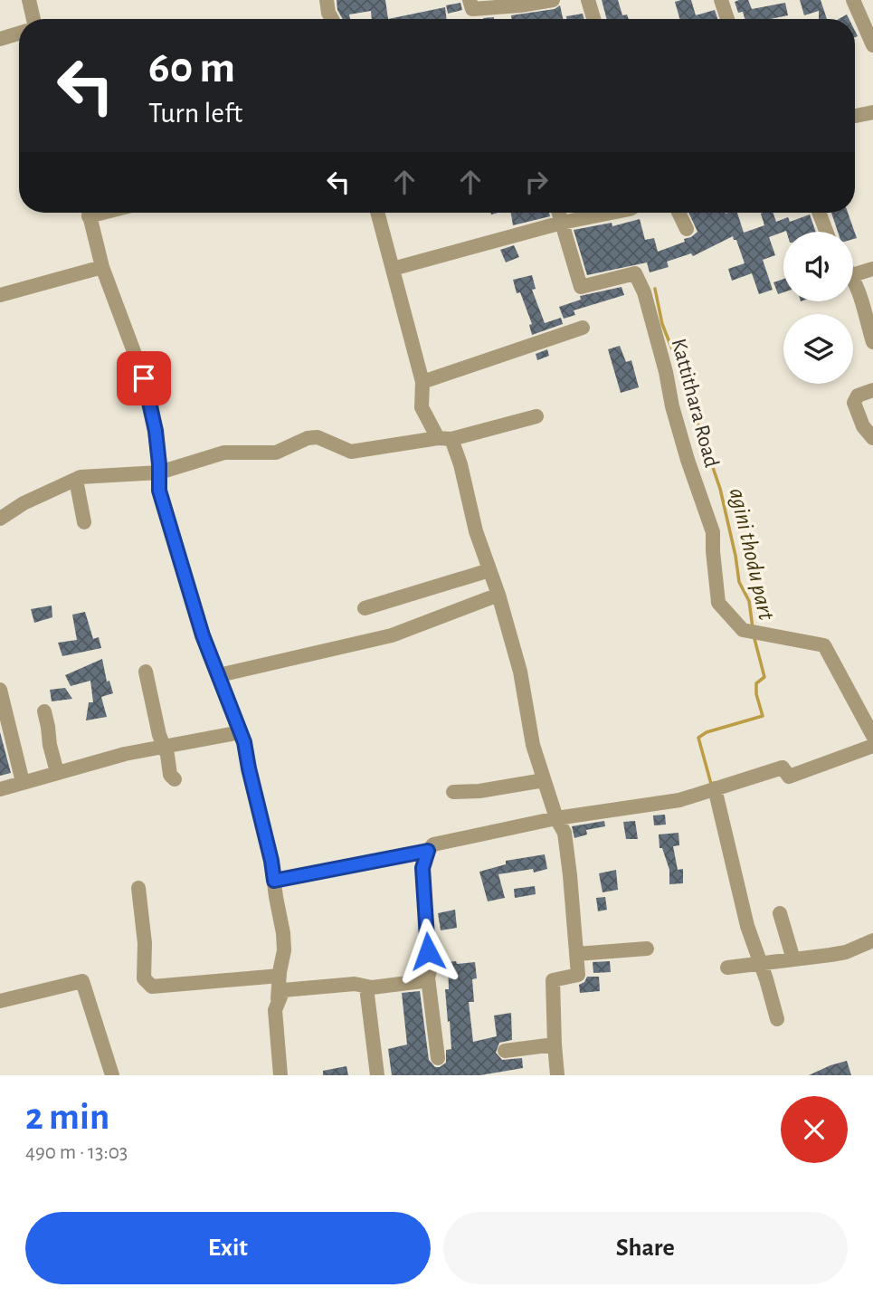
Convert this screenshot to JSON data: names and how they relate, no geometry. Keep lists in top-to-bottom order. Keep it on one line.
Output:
{"streets":{"street":["Kattithara Road"]},"water":["agini thodu part"],"page":{"turn":["60 m","Turn left"],"heading":["2 min","490 m · 13:03"],"buttons":["Exit","Share"]}}
